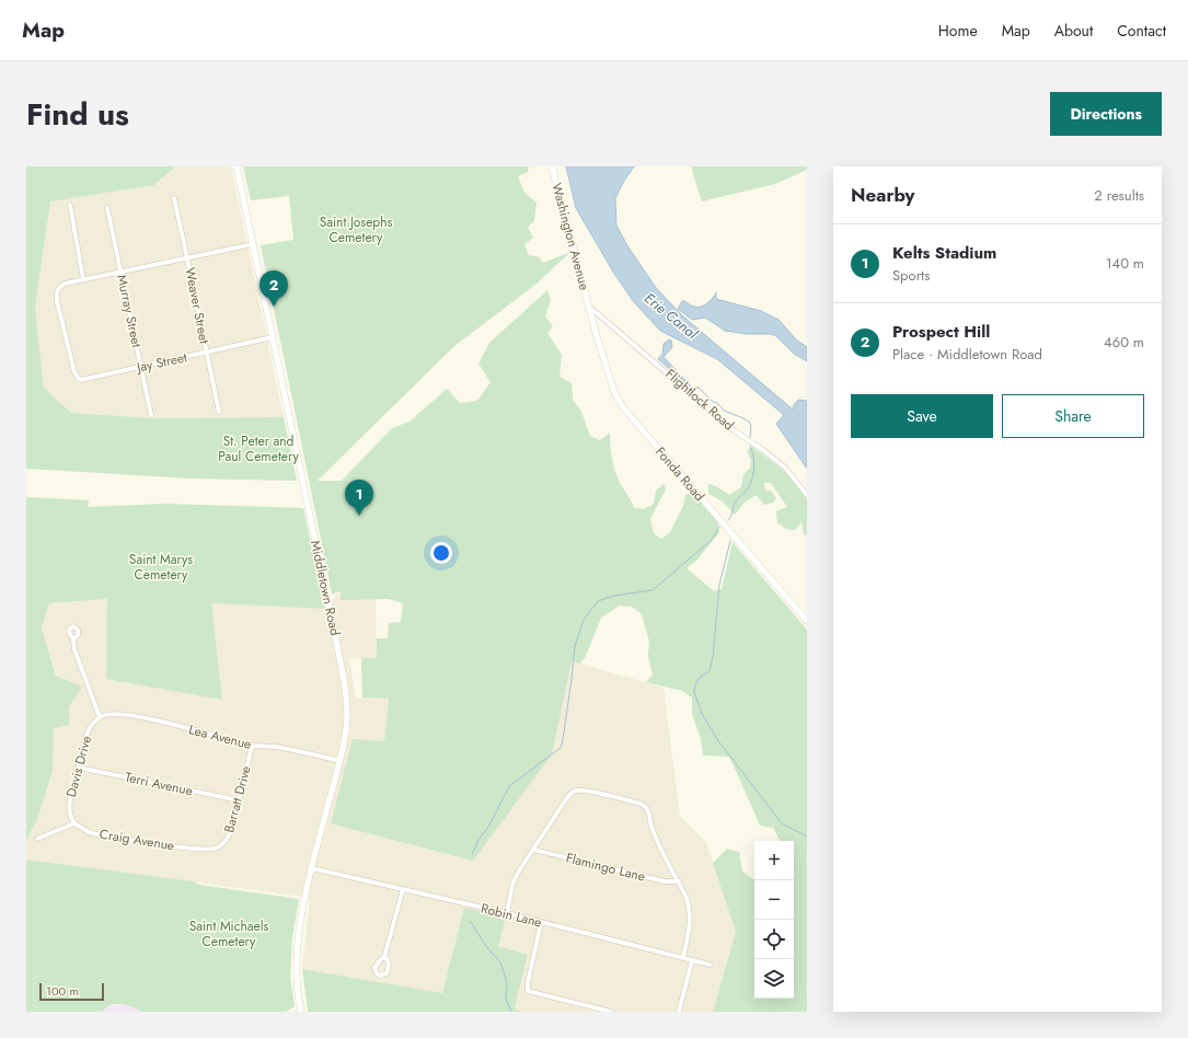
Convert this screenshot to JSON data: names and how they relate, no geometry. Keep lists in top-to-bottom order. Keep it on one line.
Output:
{"streets":{"street":["Washington Avenue","Weaver Street","Murray Street","Jay Street","Flightlock Road","Fonda Road","Middletown Road","Lea Avenue","Davis Drive","Terri Avenue","Barratt Drive","Craig Avenue","Flamingo Lane","Robin Lane"]},"crossings":[["Washington Avenue","Flightlock Road"],["Washington Avenue","Fonda Road"],["Weaver Street","Jay Street"],["Murray Street","Jay Street"],["Jay Street","Middletown Road"],["Flightlock Road","Fonda Road"],["Middletown Road","Lea Avenue"],["Middletown Road","Robin Lane"],["Lea Avenue","Davis Drive"],["Lea Avenue","Barratt Drive"],["Davis Drive","Terri Avenue"],["Davis Drive","Craig Avenue"],["Terri Avenue","Barratt Drive"],["Barratt Drive","Craig Avenue"]],"water":["Erie Canal"],"parks":["Saint Josephs Cemetery","St. Peter and Paul Cemetery","Saint Marys Cemetery","Saint Michaels Cemetery"],"scale_bar":"100 m","page":{"header":"Map","nav":["Home","Map","About","Contact"],"title":"Find us","buttons":["Directions",["Save","Share"]],"heading":["Nearby","2 results"],"list":[{"mark":"1","name":"Kelts Stadium","note":"Sports","value":"140 m"},{"mark":"2","name":"Prospect Hill","note":"Place · Middletown Road","value":"460 m"}],"pins":["2","1"],"map_buttons":["+","−"],"scale":"100 m"}}
